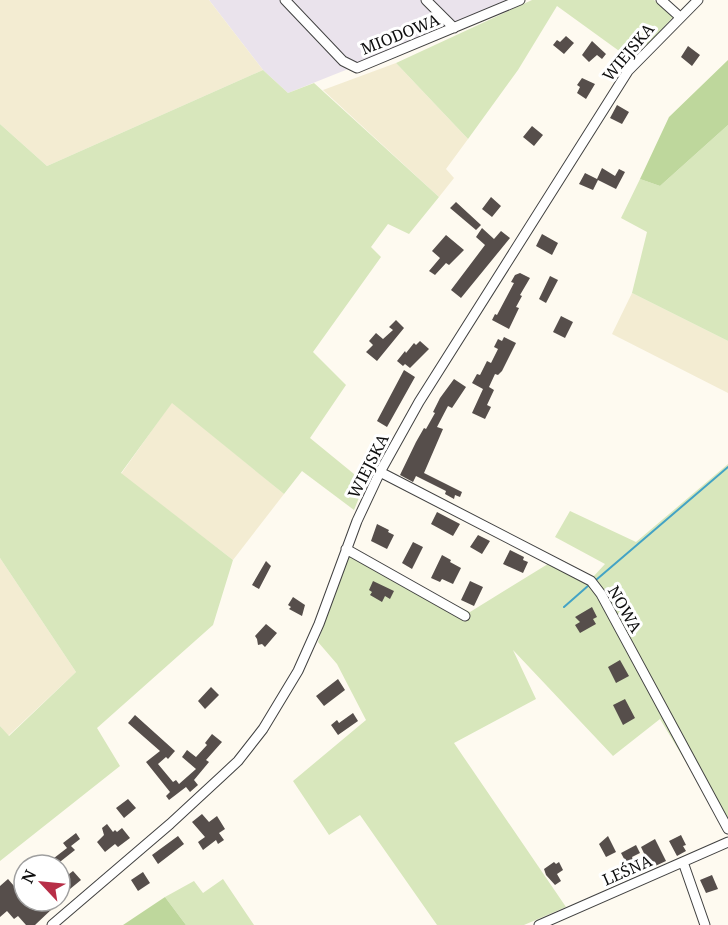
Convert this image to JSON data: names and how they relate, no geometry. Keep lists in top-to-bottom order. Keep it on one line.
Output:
{"streets":{"street":["MIODOWA","WIEJSKA","NOWA","LEŚNA"]},"crossings":[["WIEJSKA","NOWA"]],"north":"top left"}
